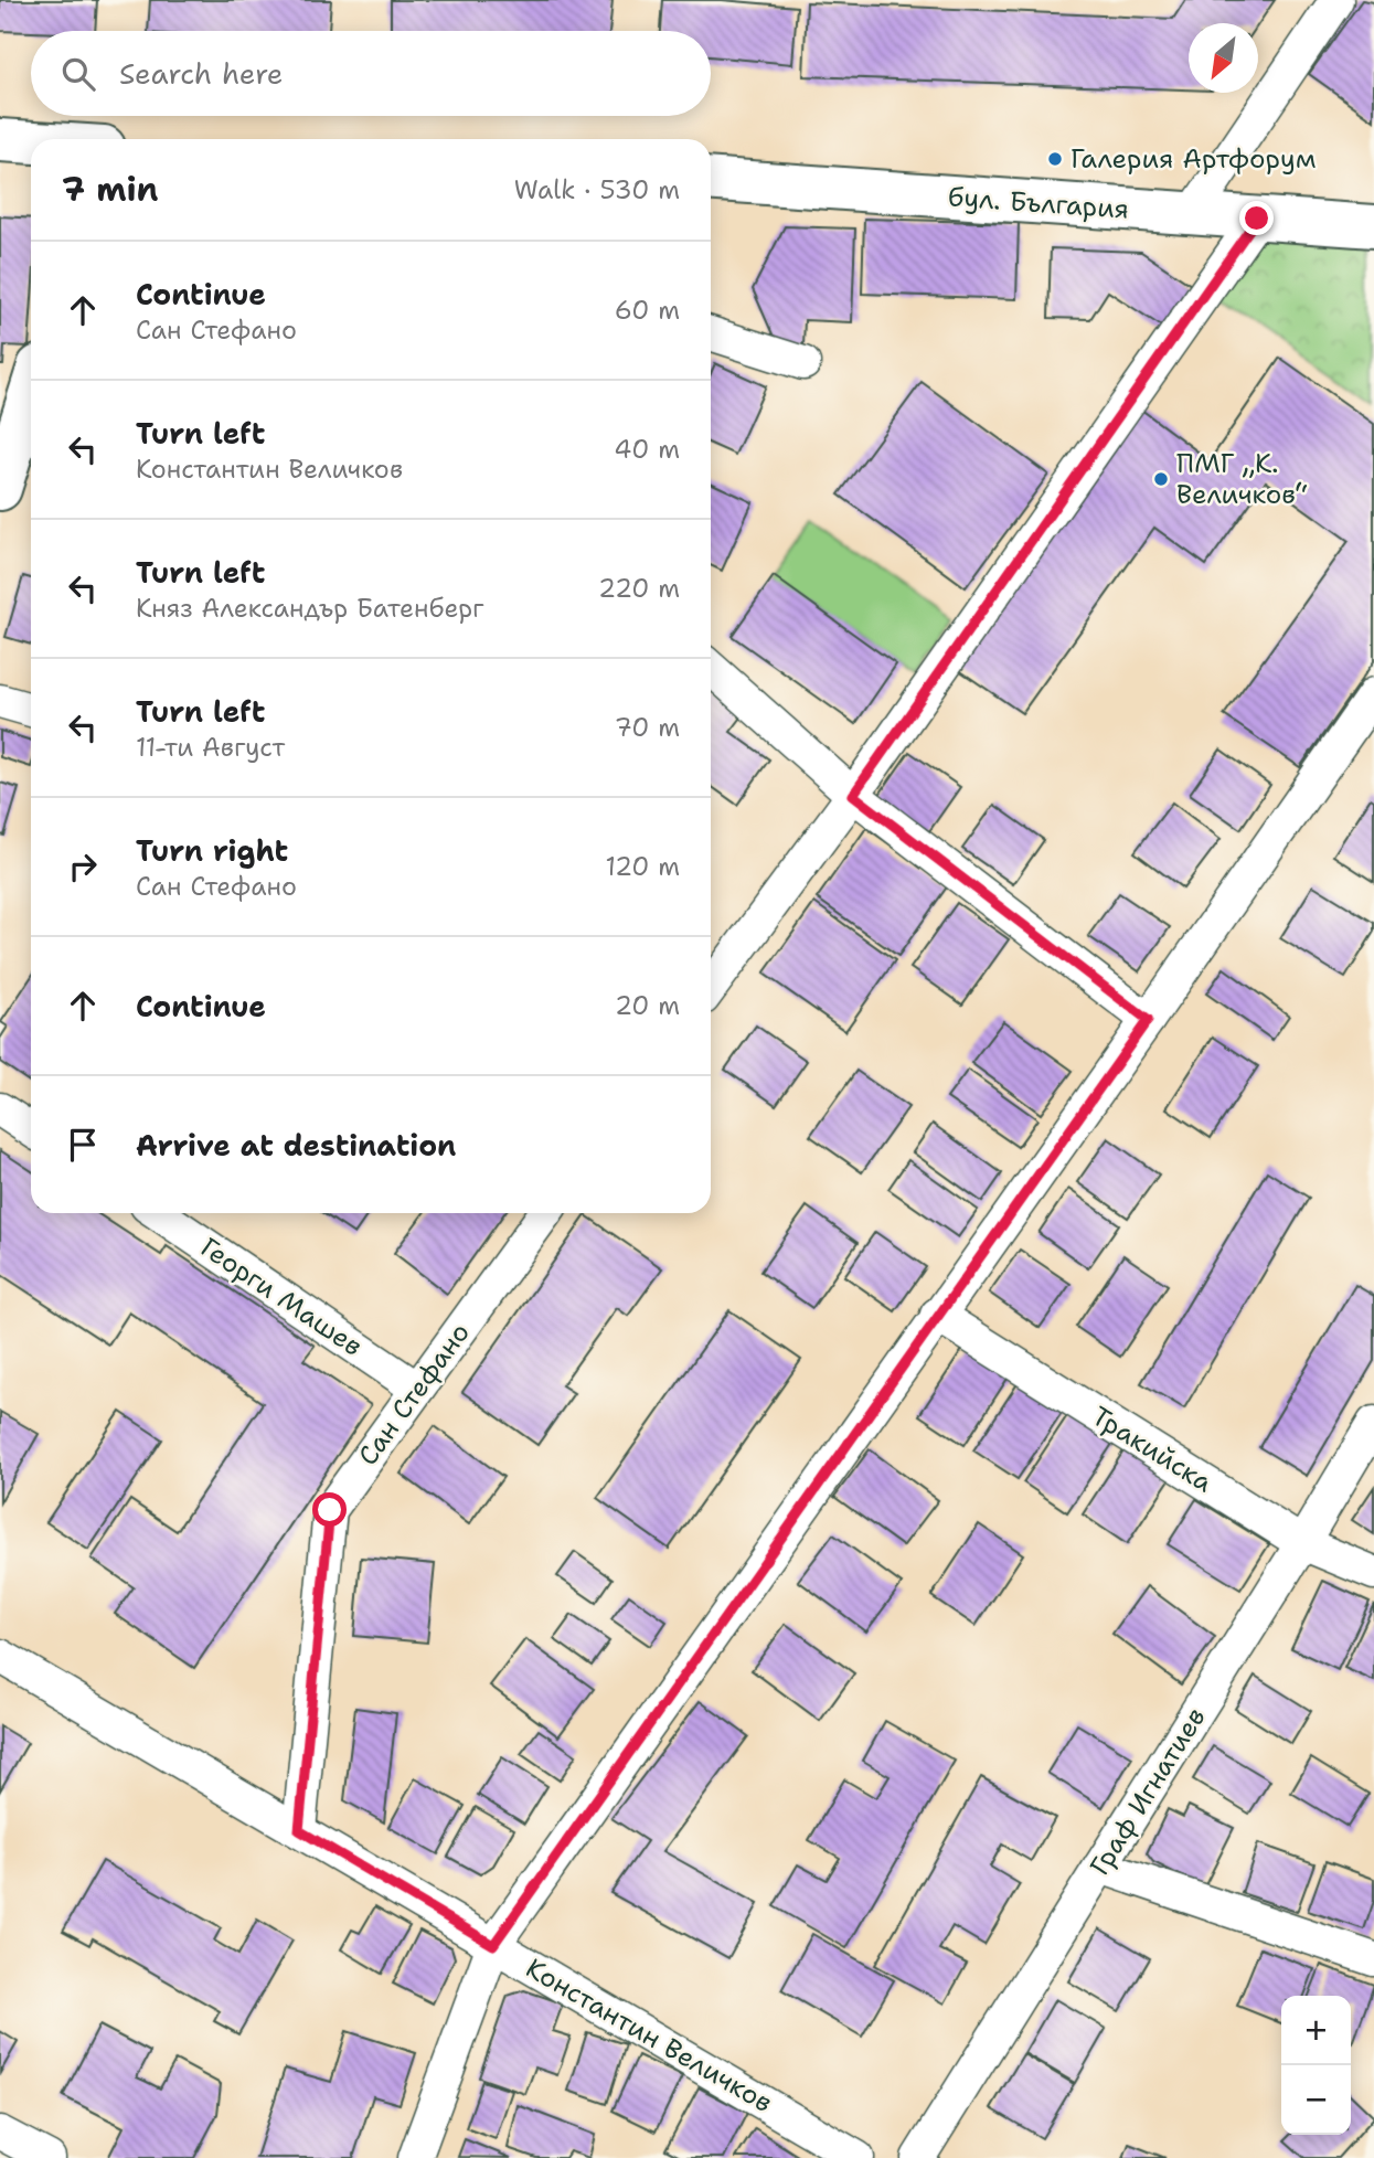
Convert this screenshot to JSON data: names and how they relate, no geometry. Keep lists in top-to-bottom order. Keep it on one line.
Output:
{"streets":{"street":["бул. България","Георги Машев","Сан Стефано","Тракийска","Граф Игнатиев","Константин Величков"]},"crossings":[["Георги Машев","Сан Стефано"],["Сан Стефано","Константин Величков"],["Тракийска","Граф Игнатиев"]],"places":["Галерия Артфорум","ПМГ „К. Величков“"],"north":"bottom left","page":{"search":"Search here","heading":["7 min","Walk · 530 m"],"list":[["Continue","Сан Стефано","60 m"],["Turn left","Константин Величков","40 m"],["Turn left","Княз Александър Батенберг","220 m"],["Turn left","11-ти Август","70 m"],["Turn right","Сан Стефано","120 m"],["Continue","20 m"],"Arrive at destination"],"map_buttons":["+","−"]}}
